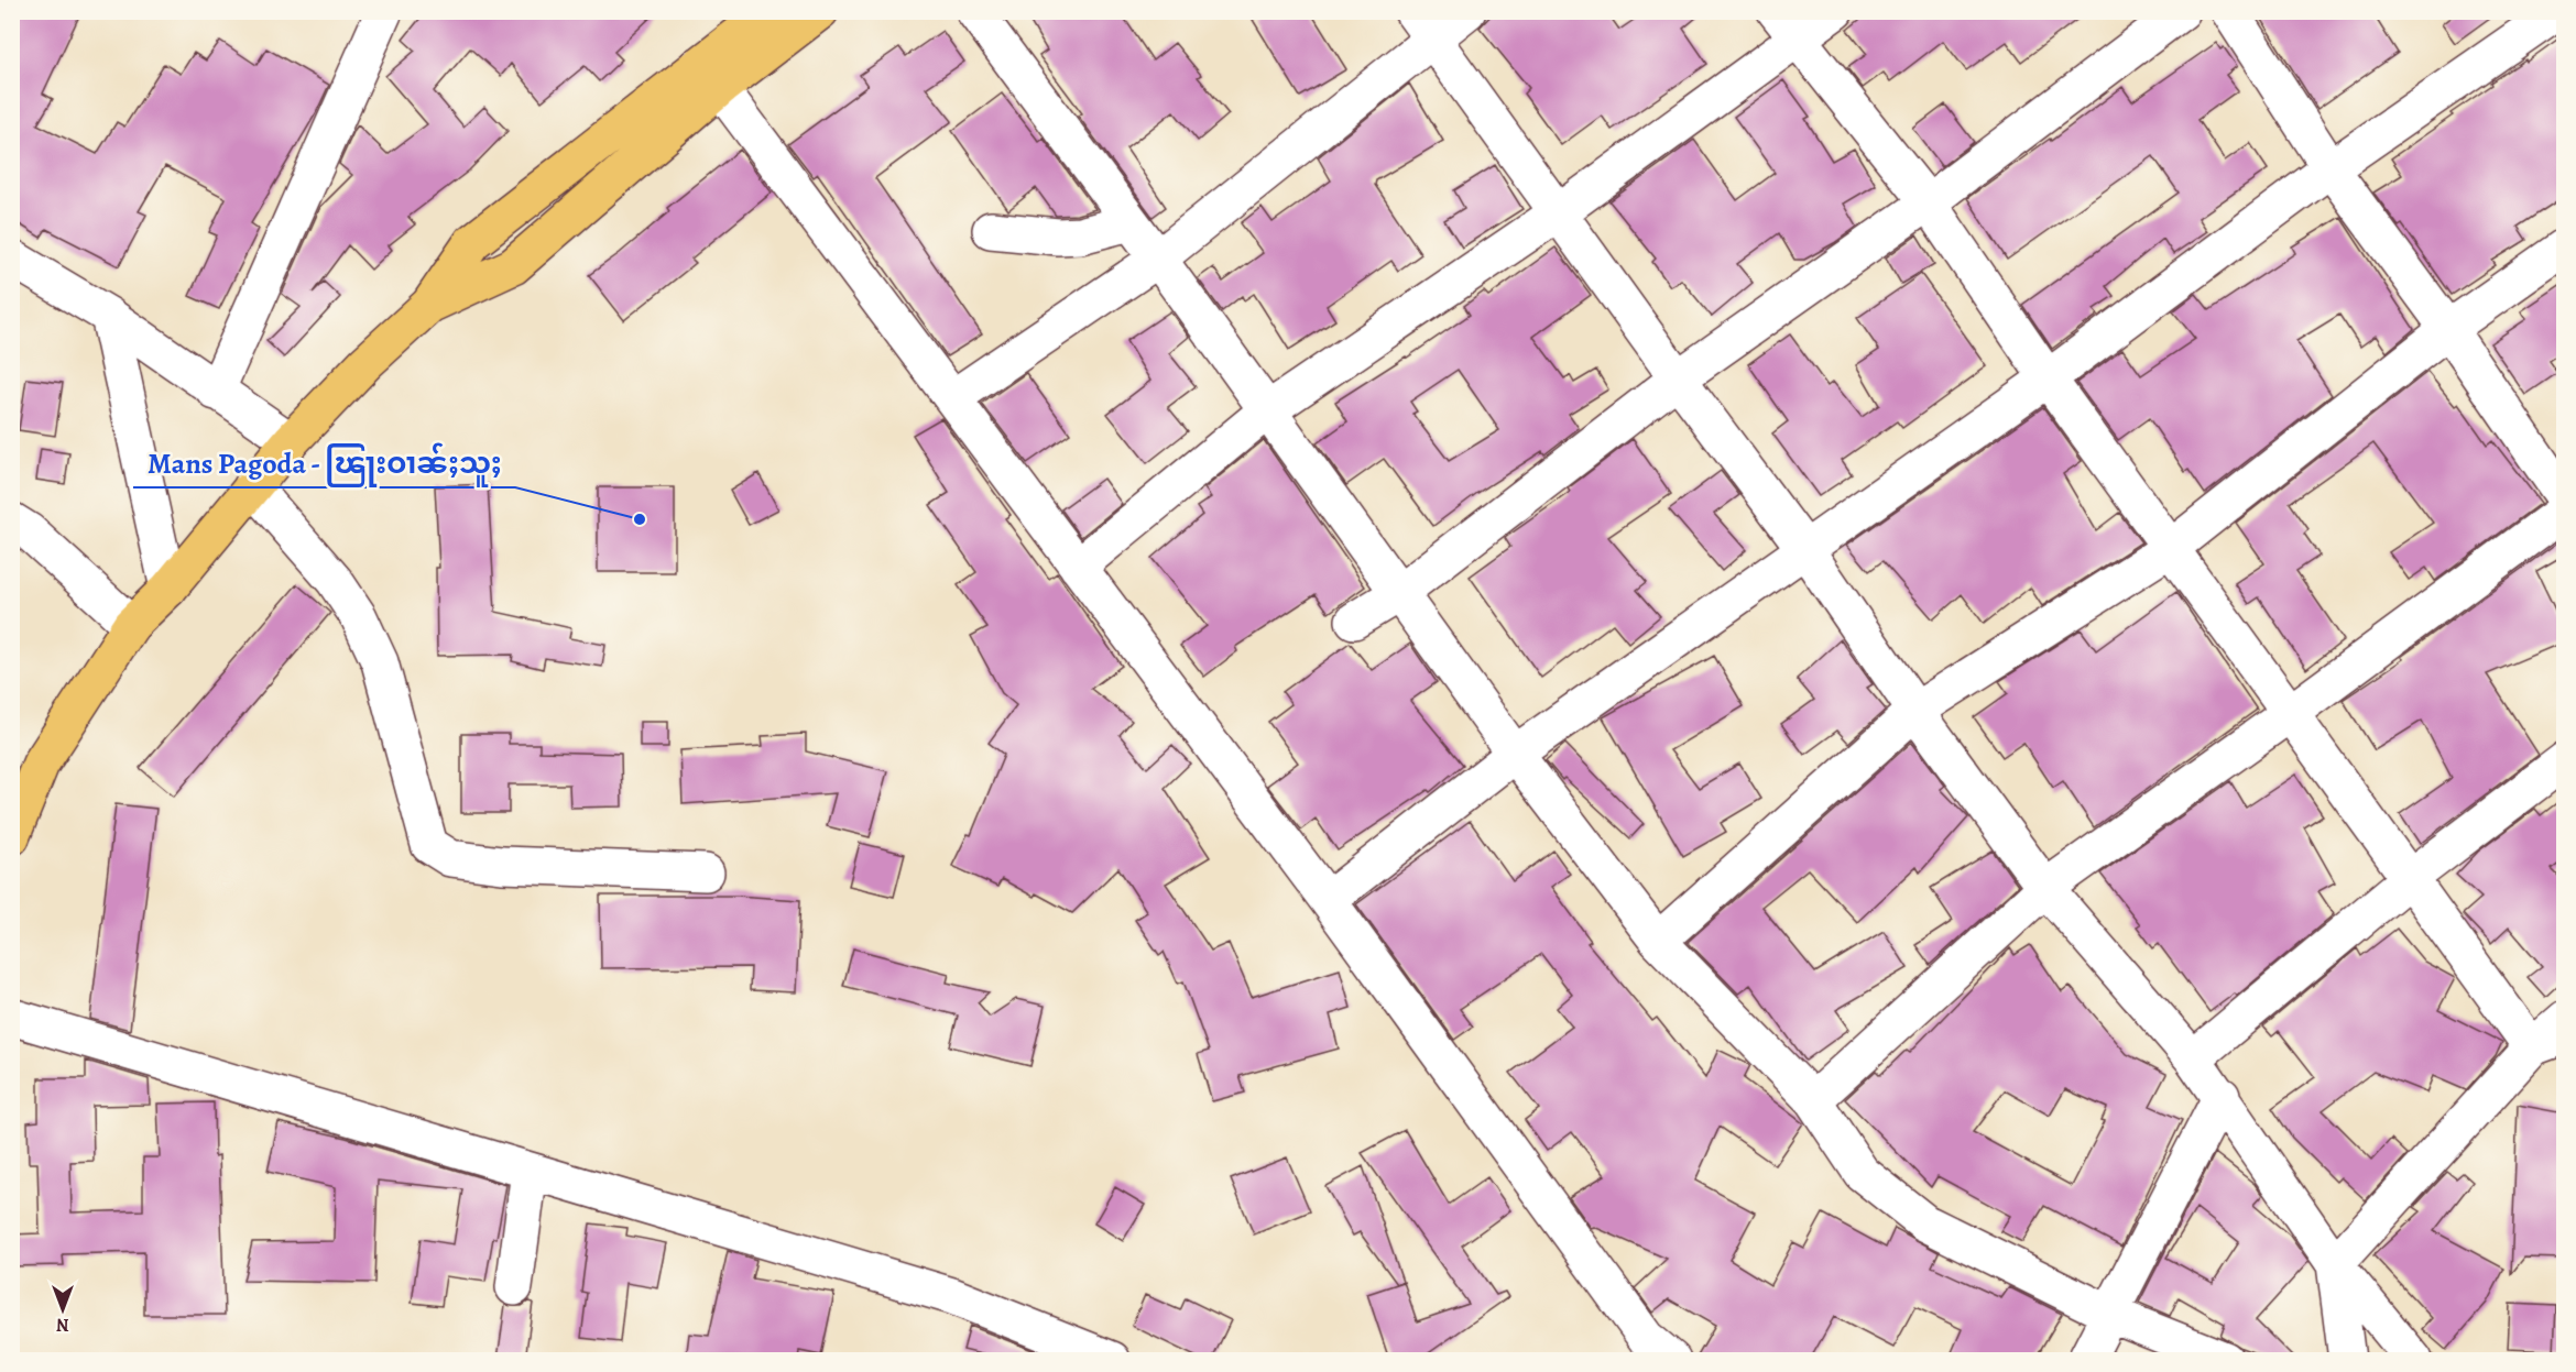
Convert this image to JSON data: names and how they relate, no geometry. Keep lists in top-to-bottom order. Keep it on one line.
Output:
{"places":["Mans Pagoda - ၽြႃးဝၢၼ်ႈသူႈ"],"north":"bottom"}
